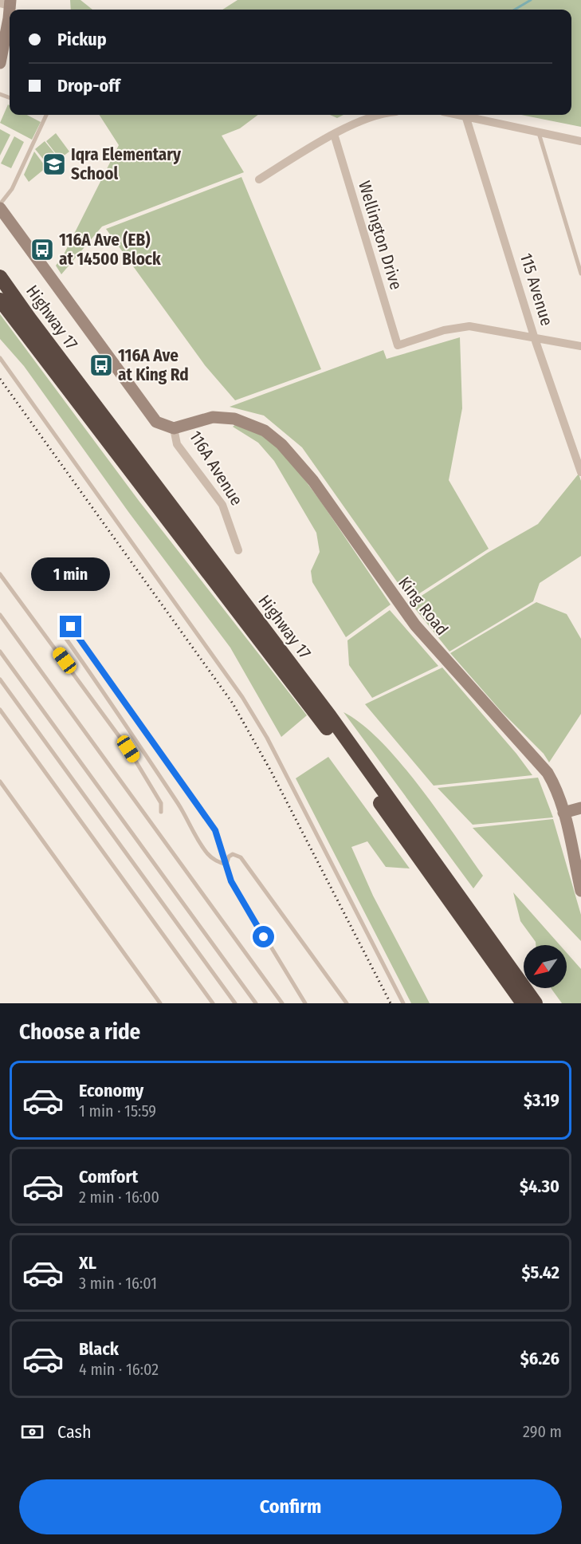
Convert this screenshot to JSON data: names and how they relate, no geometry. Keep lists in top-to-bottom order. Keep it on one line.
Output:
{"streets":{"highway":["Highway 17"],"street":["Wellington Drive","115 Avenue","116A Avenue","King Road"]},"crossings":[["Wellington Drive","115 Avenue"],["116A Avenue","King Road"]],"places":{"school or university":["Iqra Elementary School"],"bus stop":["116A Ave (EB) at 14500 Block","116A Ave at King Rd"]},"north":"bottom left","page":{"banner":["Pickup","Drop-off"],"bubble":"1 min","heading":"Choose a ride","list":[{"name":"Economy","note":"1 min · 15:59","value":"$3.19"},{"name":"Comfort","note":"2 min · 16:00","value":"$4.30"},{"name":"XL","note":"3 min · 16:01","value":"$5.42"},{"name":"Black","note":"4 min · 16:02","value":"$6.26"}],"pay":["Cash","290 m"],"buttons":"Confirm"}}
